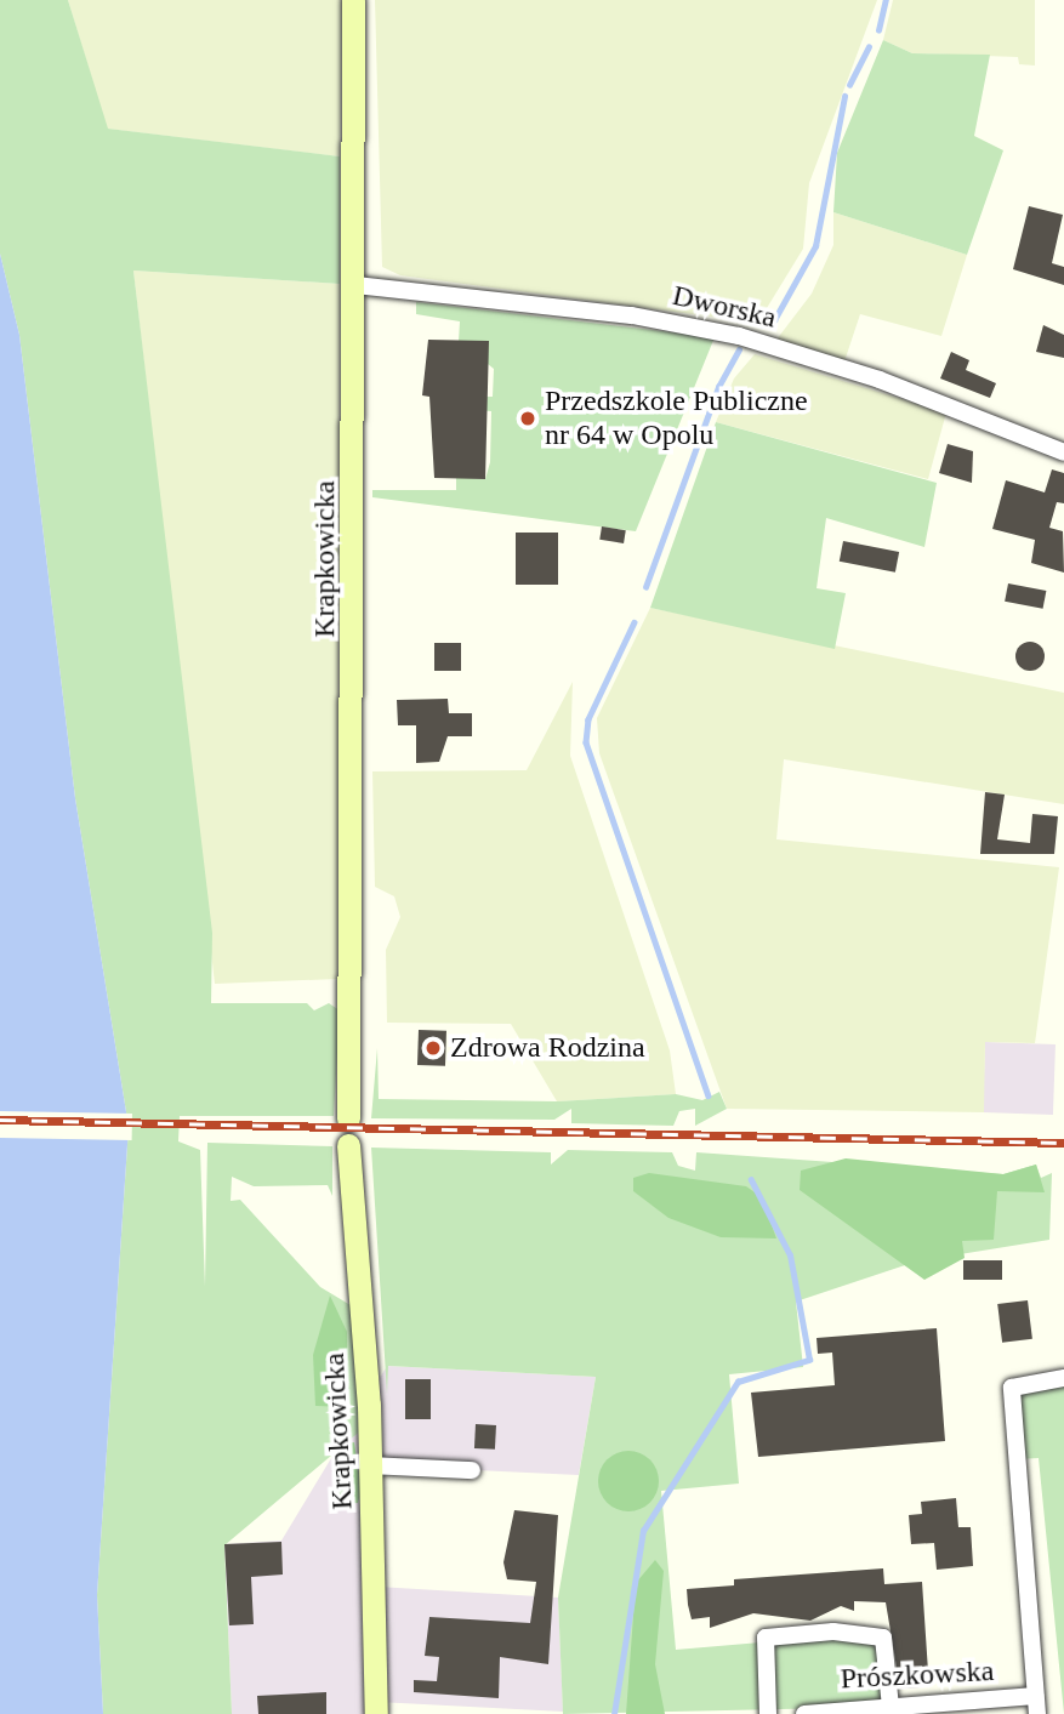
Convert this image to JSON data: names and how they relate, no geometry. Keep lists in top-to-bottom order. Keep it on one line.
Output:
{"streets":{"street":["Dworska","Krapkowicka","Prószkowska"]},"crossings":[["Dworska","Krapkowicka"]],"places":["Przedszkole Publiczne nr 64 w Opolu","Zdrowa Rodzina"]}
